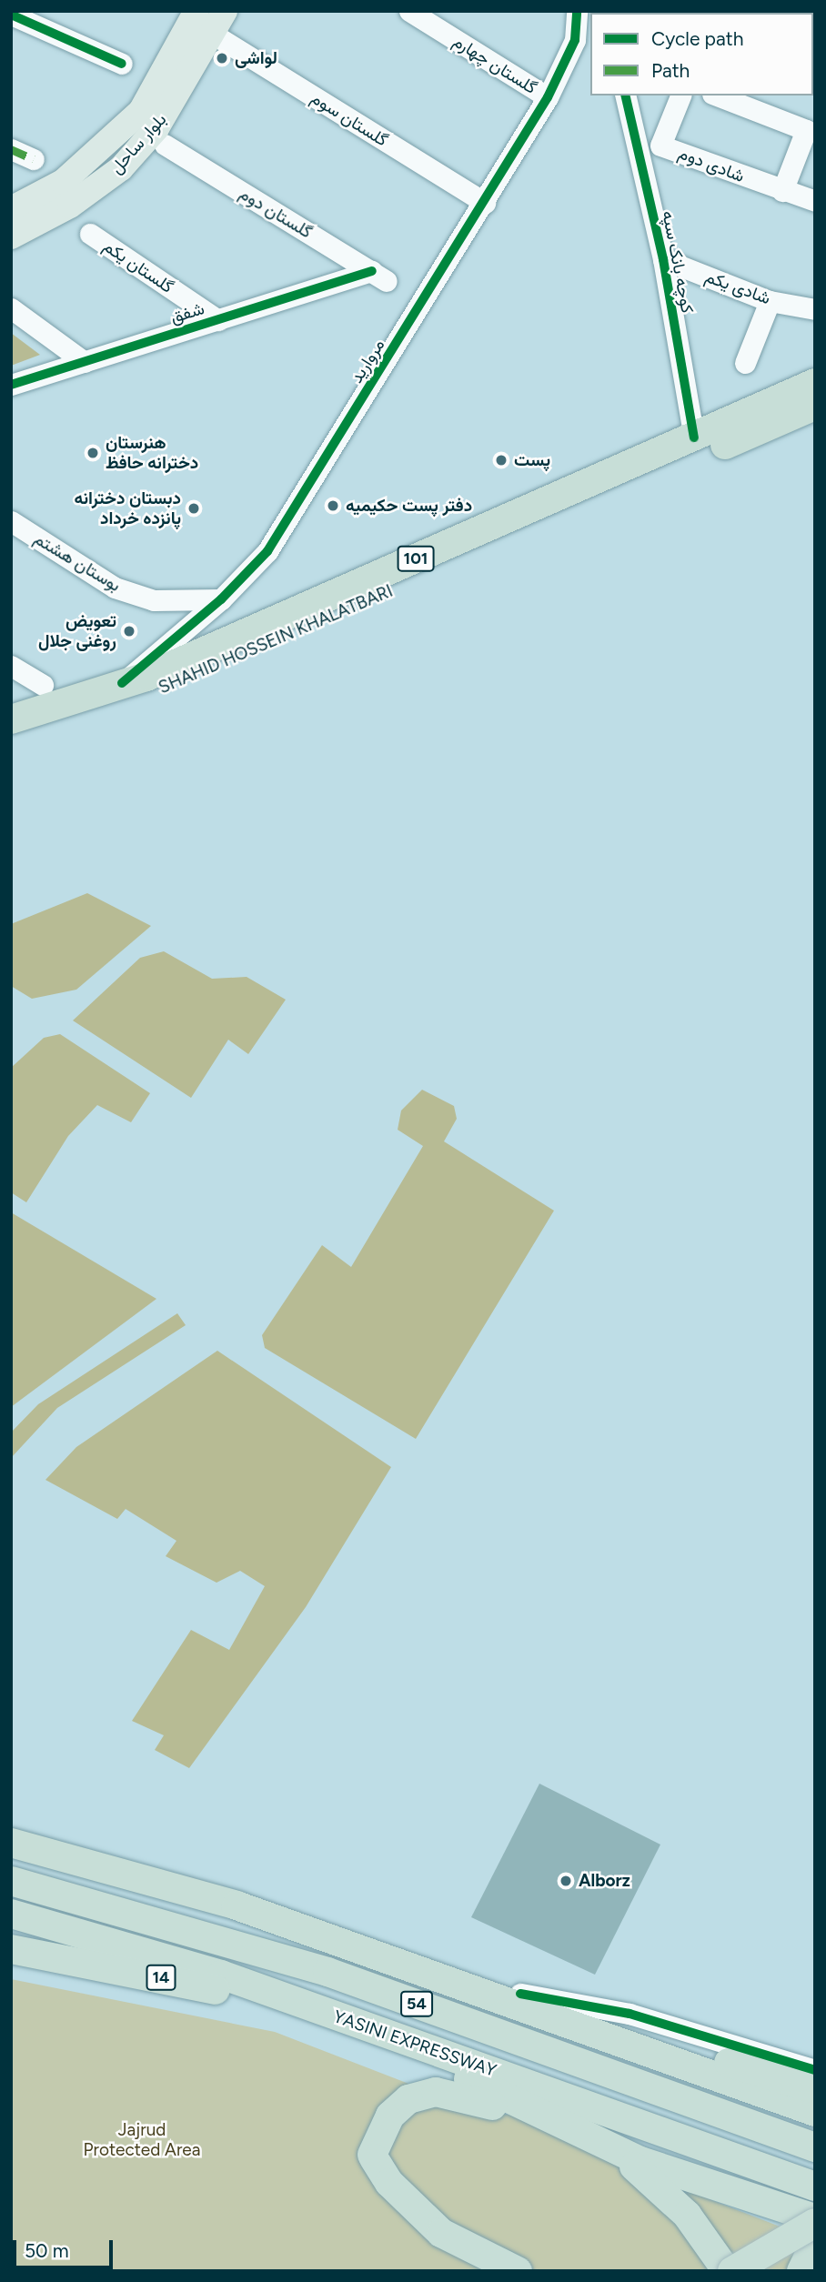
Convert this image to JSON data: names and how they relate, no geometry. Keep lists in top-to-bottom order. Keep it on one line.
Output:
{"streets":{"highway":["101","SHAHID HOSSEIN KHALATBARI","14","54","YASINI EXPRESSWAY"],"main road":["بلوار ساحل"],"street":["گلستان چهارم","گلستان سوم","شادی دوم","گلستان دوم","کوچه بانک سپه","گلستان یکم","شادی یکم","شفق","مروارید","بوستان هشتم"]},"crossings":[["گلستان چهارم","مروارید"],["گلستان سوم","بلوار ساحل"],["گلستان سوم","مروارید"],["گلستان دوم","شفق"],["کوچه بانک سپه","شادی یکم"],["کوچه بانک سپه","SHAHID HOSSEIN KHALATBARI"],["گلستان یکم","شفق"],["مروارید","بوستان هشتم"],["مروارید","SHAHID HOSSEIN KHALATBARI"],["14","YASINI EXPRESSWAY"]],"parks":["Jajrud Protected Area"],"places":["لواشی","هنرستان دخترانه حافظ","پست","دفتر پست حکیمیه","دبستان دخترانه پانزده خرداد","تعویض روغنی جلال","Alborz"],"legend":["Cycle path","Path"],"scale_bar":"50 m"}
